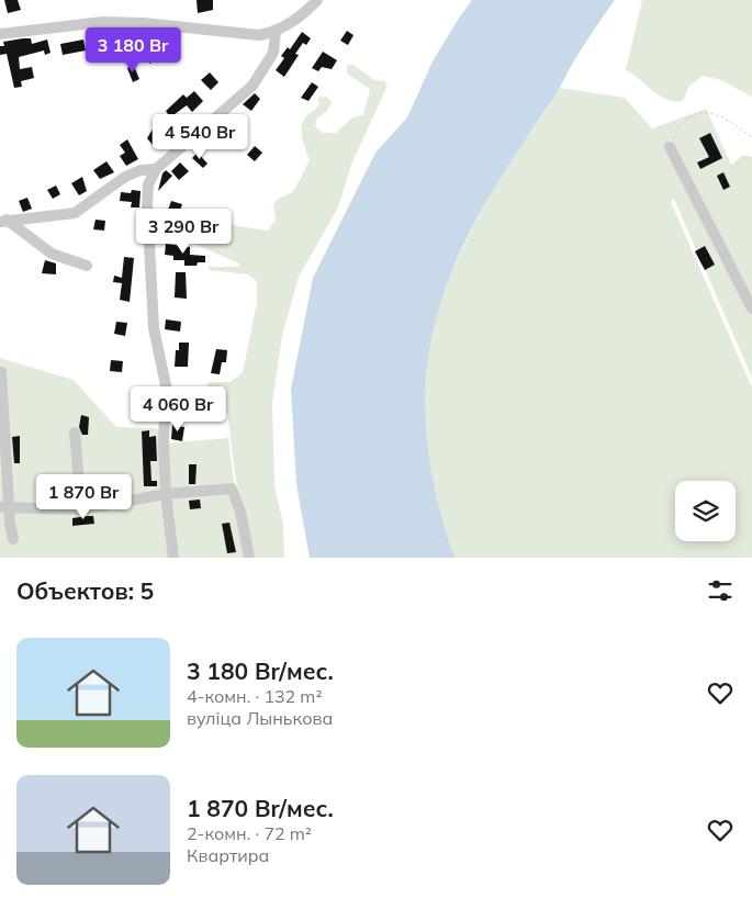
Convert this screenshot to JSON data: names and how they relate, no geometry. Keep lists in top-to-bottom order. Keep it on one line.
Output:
{"page":{"price":["3 180 Br","4 540 Br","3 290 Br","4 060 Br","1 870 Br"],"heading":"Объектов: 5","list":[{"name":"3 180 Br/мес.","note":"4-комн. · 132 m² · вуліца Лынькова"},{"name":"1 870 Br/мес.","note":"2-комн. · 72 m² · Квартира"}]}}
